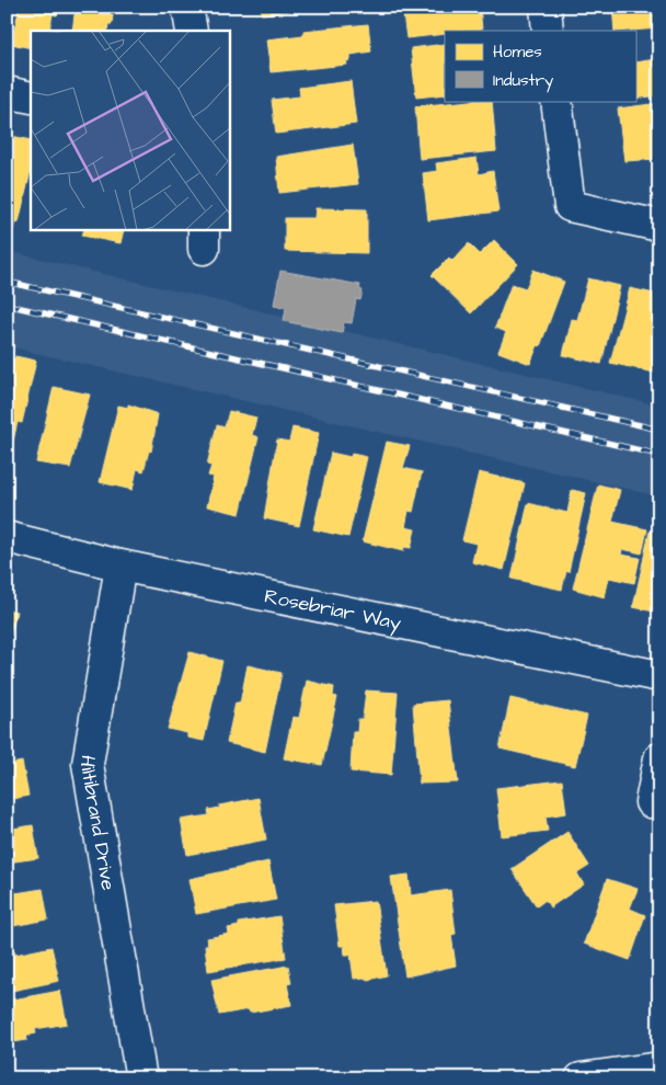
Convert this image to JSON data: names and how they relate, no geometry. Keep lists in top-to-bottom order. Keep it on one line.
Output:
{"streets":{"street":["Rosebriar Way","Hiltibrand Drive"]},"crossings":[["Rosebriar Way","Hiltibrand Drive"]],"legend":["Homes","Industry"]}
